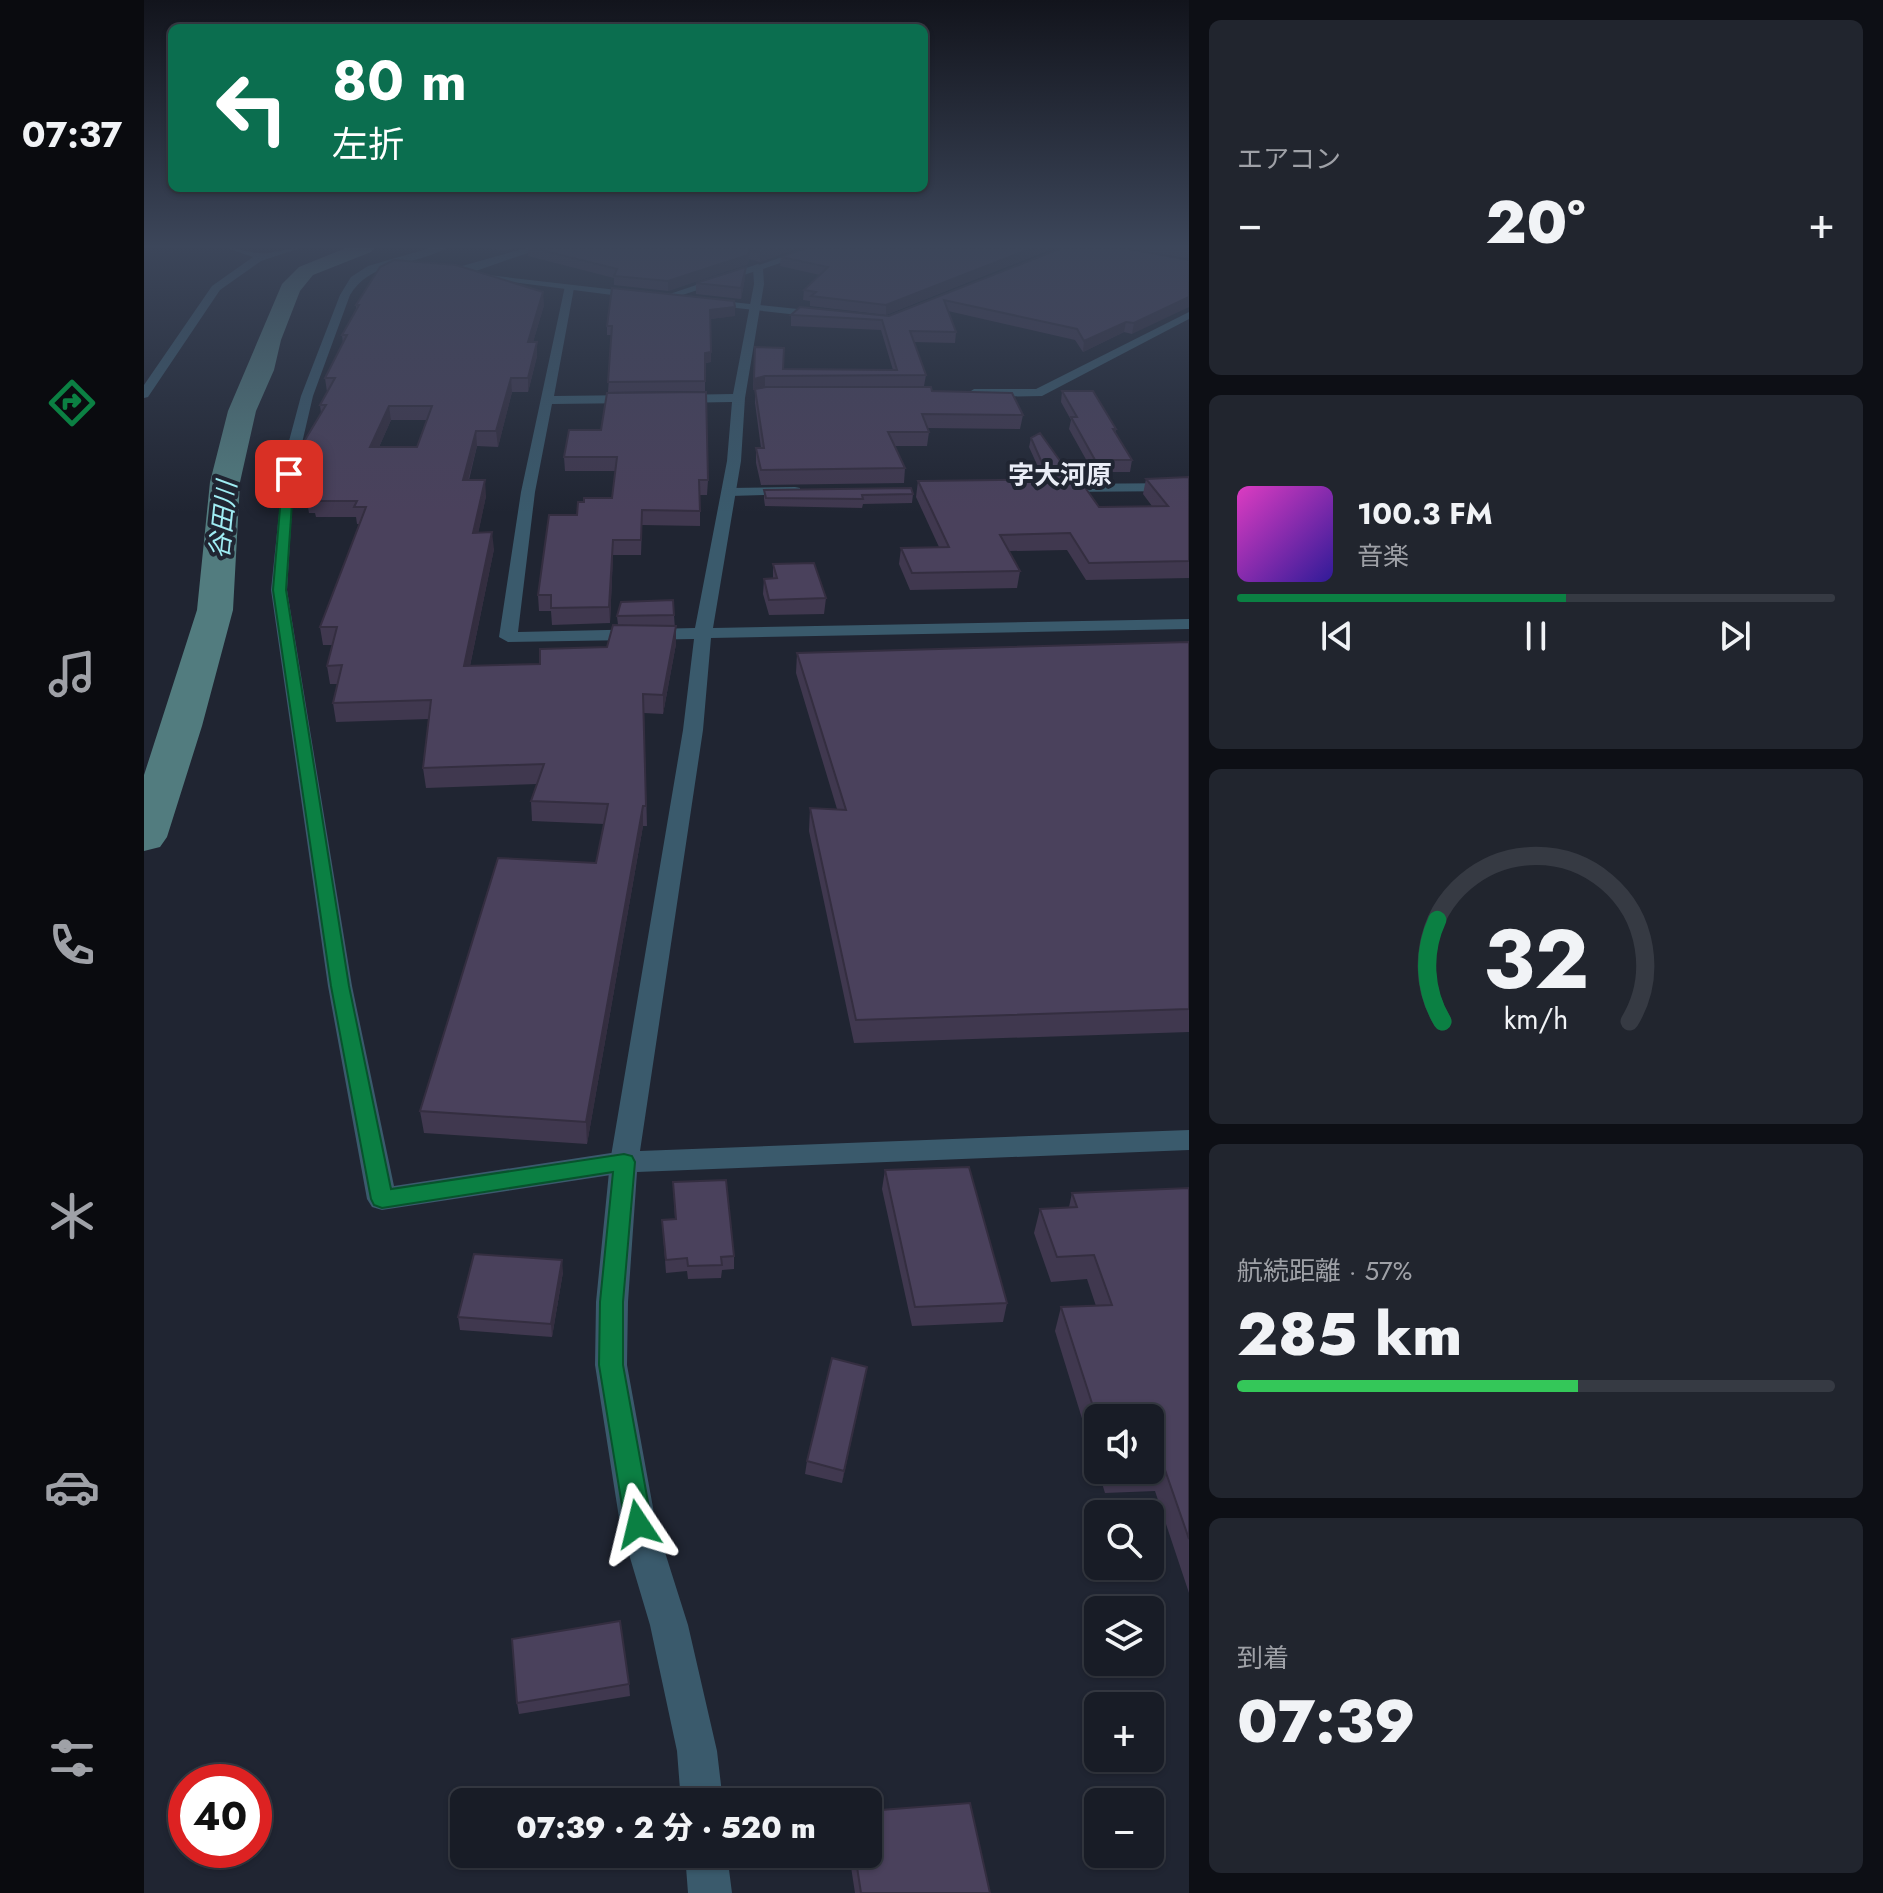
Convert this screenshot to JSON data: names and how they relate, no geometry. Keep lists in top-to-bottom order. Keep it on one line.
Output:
{"districts":["字大河原"],"water":["谷田川"],"page":{"tabs":"07:37","tile":["エアコン",["航続距離 · 57%","285 km"],["到着","07:39"]],"turn":["80 m","左折"],"heat":["−","20°","+"],"song":["100.3 FM","音楽"],"map_buttons":["+","−"],"limit":"40","trip":"07:39 · 2 分 · 520 m","gauge":["32","km/h"]}}
